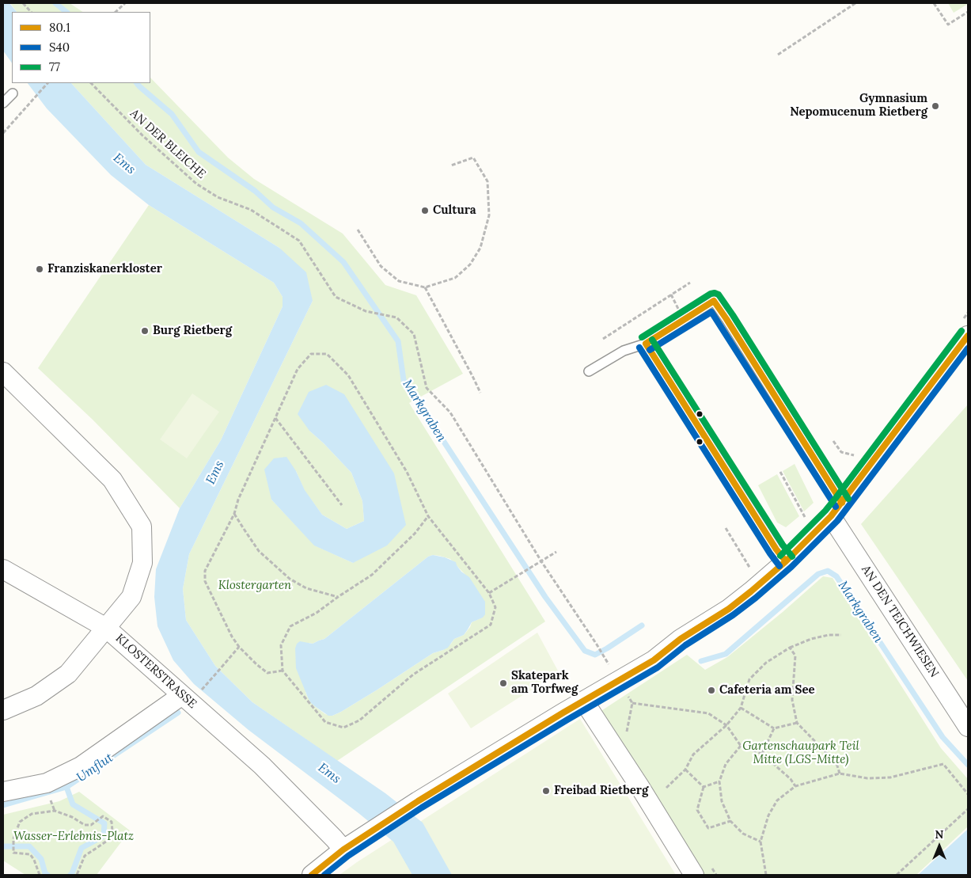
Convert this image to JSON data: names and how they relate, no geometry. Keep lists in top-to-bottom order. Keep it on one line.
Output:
{"streets":{"street":["AN DEN TEICHWIESEN","KLOSTERSTRASSE"],"path":["AN DER BLEICHE"]},"water":["Ems","Markgraben","Umflut"],"parks":["Klostergarten","Gartenschaupark Teil Mitte (LGS-Mitte)","Wasser-Erlebnis-Platz"],"places":["Gymnasium Nepomucenum Rietberg","Cultura","Franziskanerkloster","Burg Rietberg","Skatepark am Torfweg","Cafeteria am See","Freibad Rietberg"],"lines":["transit line 77","transit line 80.1","transit line S40"],"legend":["80.1","S40","77"],"north":"top"}
